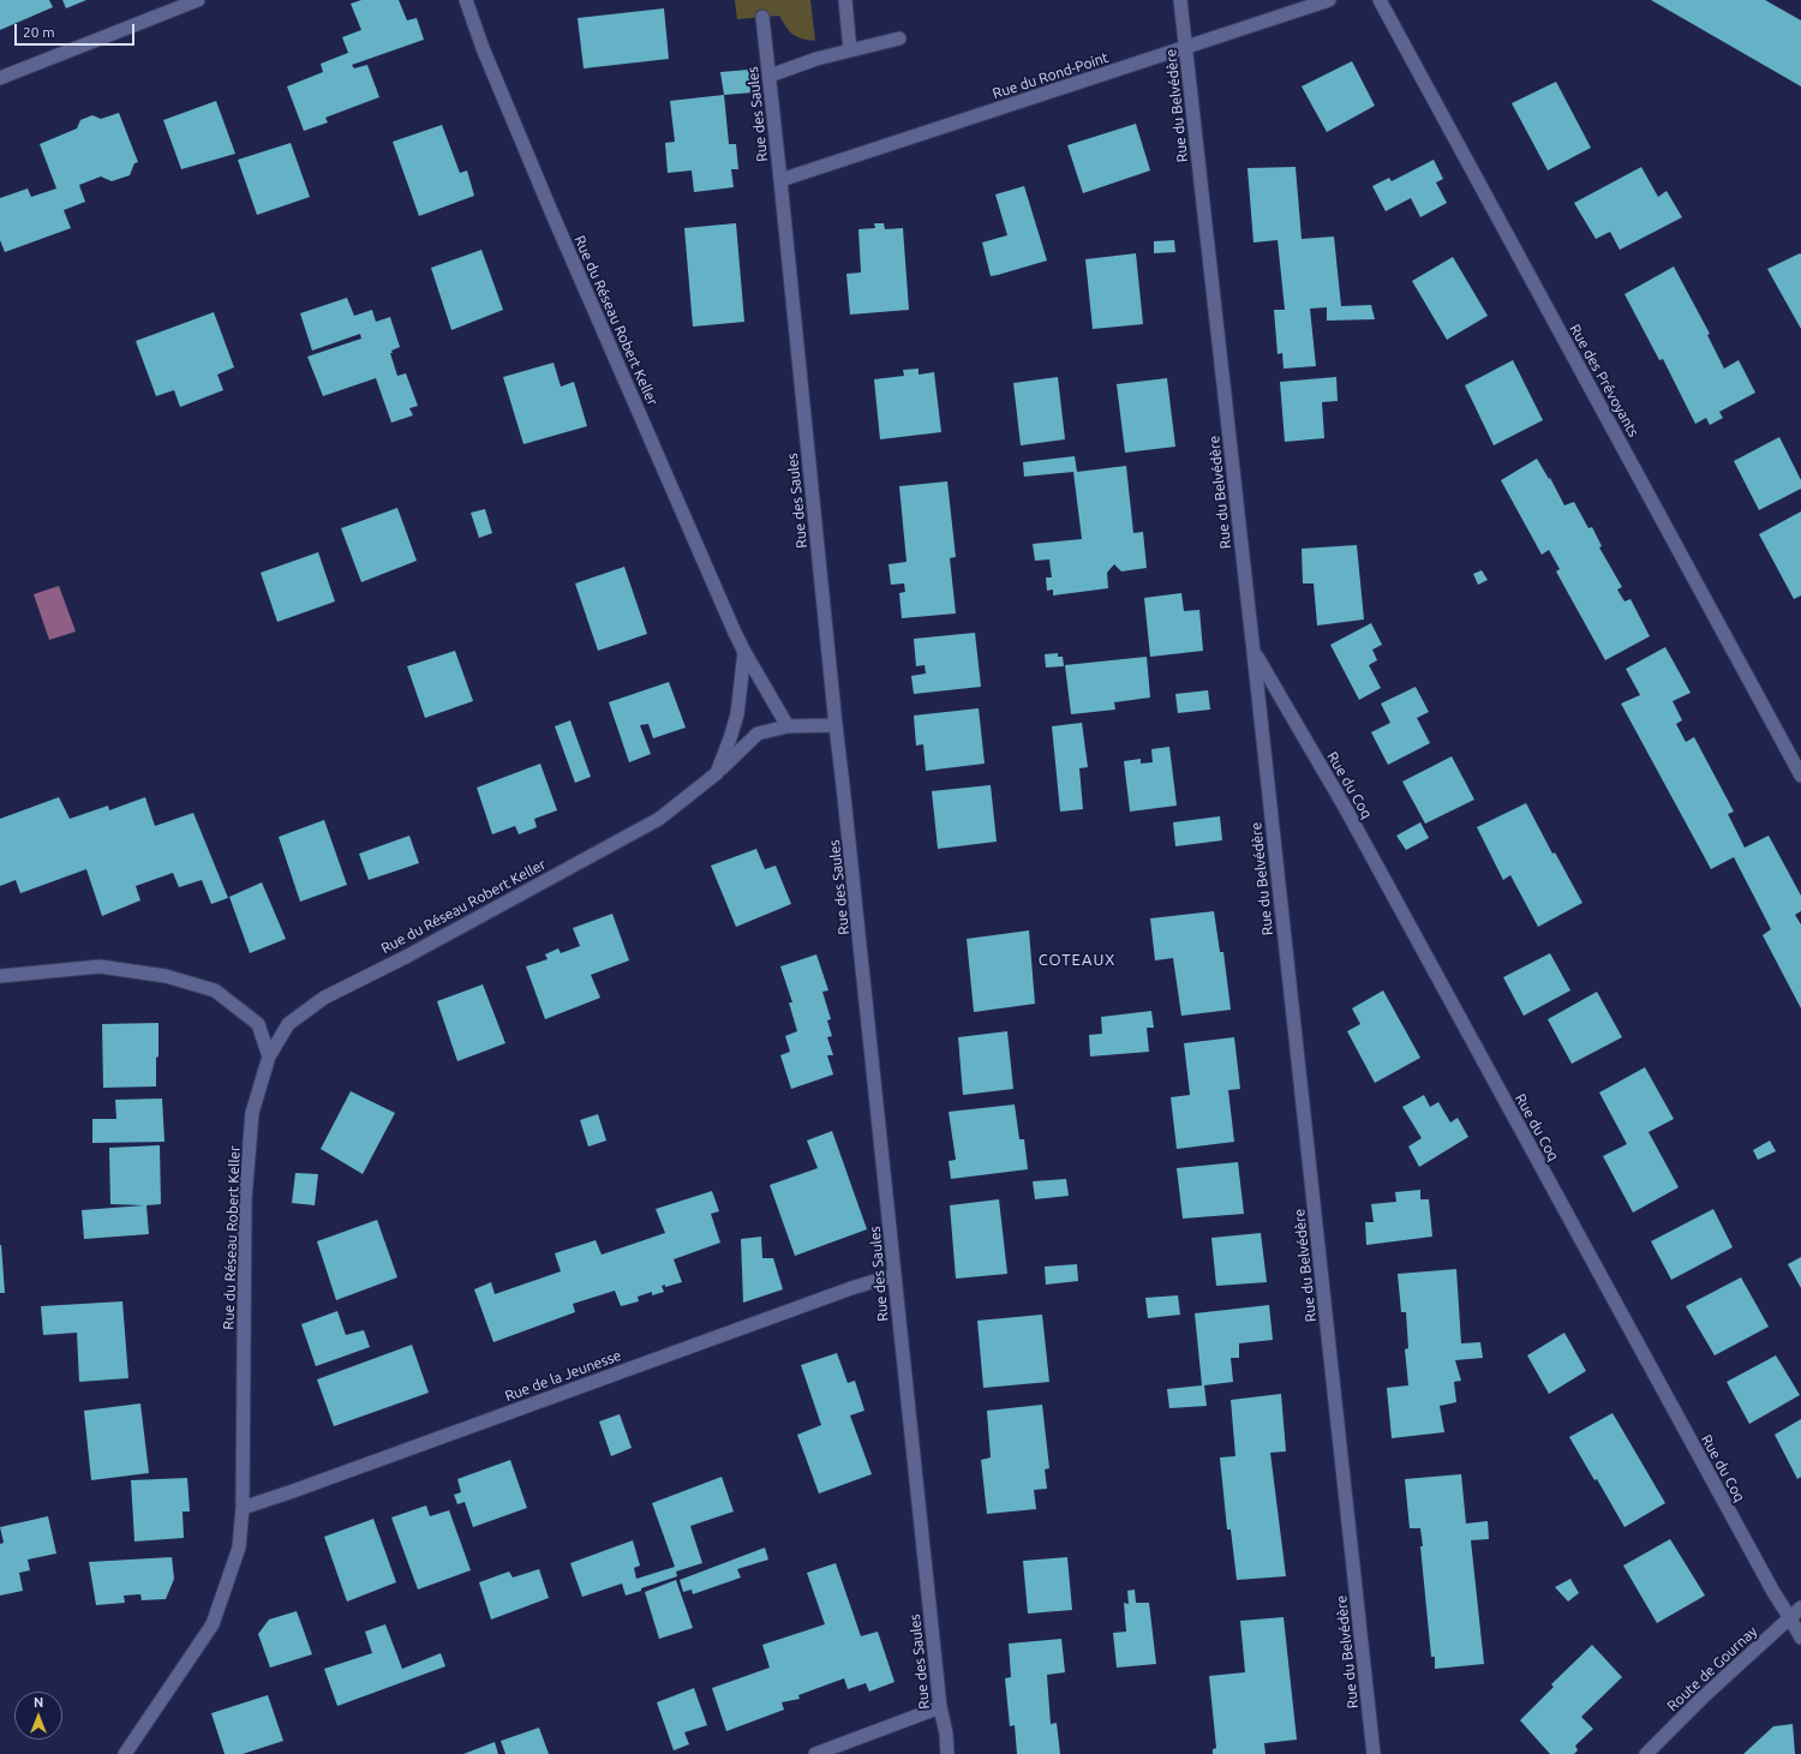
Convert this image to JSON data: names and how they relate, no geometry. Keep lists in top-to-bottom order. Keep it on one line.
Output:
{"streets":{"street":["Rue du Rond-Point","Rue du Belvédère","Rue des Saules","Rue du Réseau Robert Keller","Rue des Prévoyants","Rue du Coq","Rue de la Jeunesse","Route de Gournay"]},"crossings":[["Rue du Rond-Point","Rue du Belvédère"],["Rue du Rond-Point","Rue des Saules"],["Rue du Belvédère","Rue du Coq"],["Rue des Saules","Rue du Réseau Robert Keller"],["Rue des Saules","Rue de la Jeunesse"],["Rue du Réseau Robert Keller","Rue de la Jeunesse"],["Rue du Coq","Route de Gournay"]],"districts":["COTEAUX"],"scale_bar":"20 m","north":"top"}
